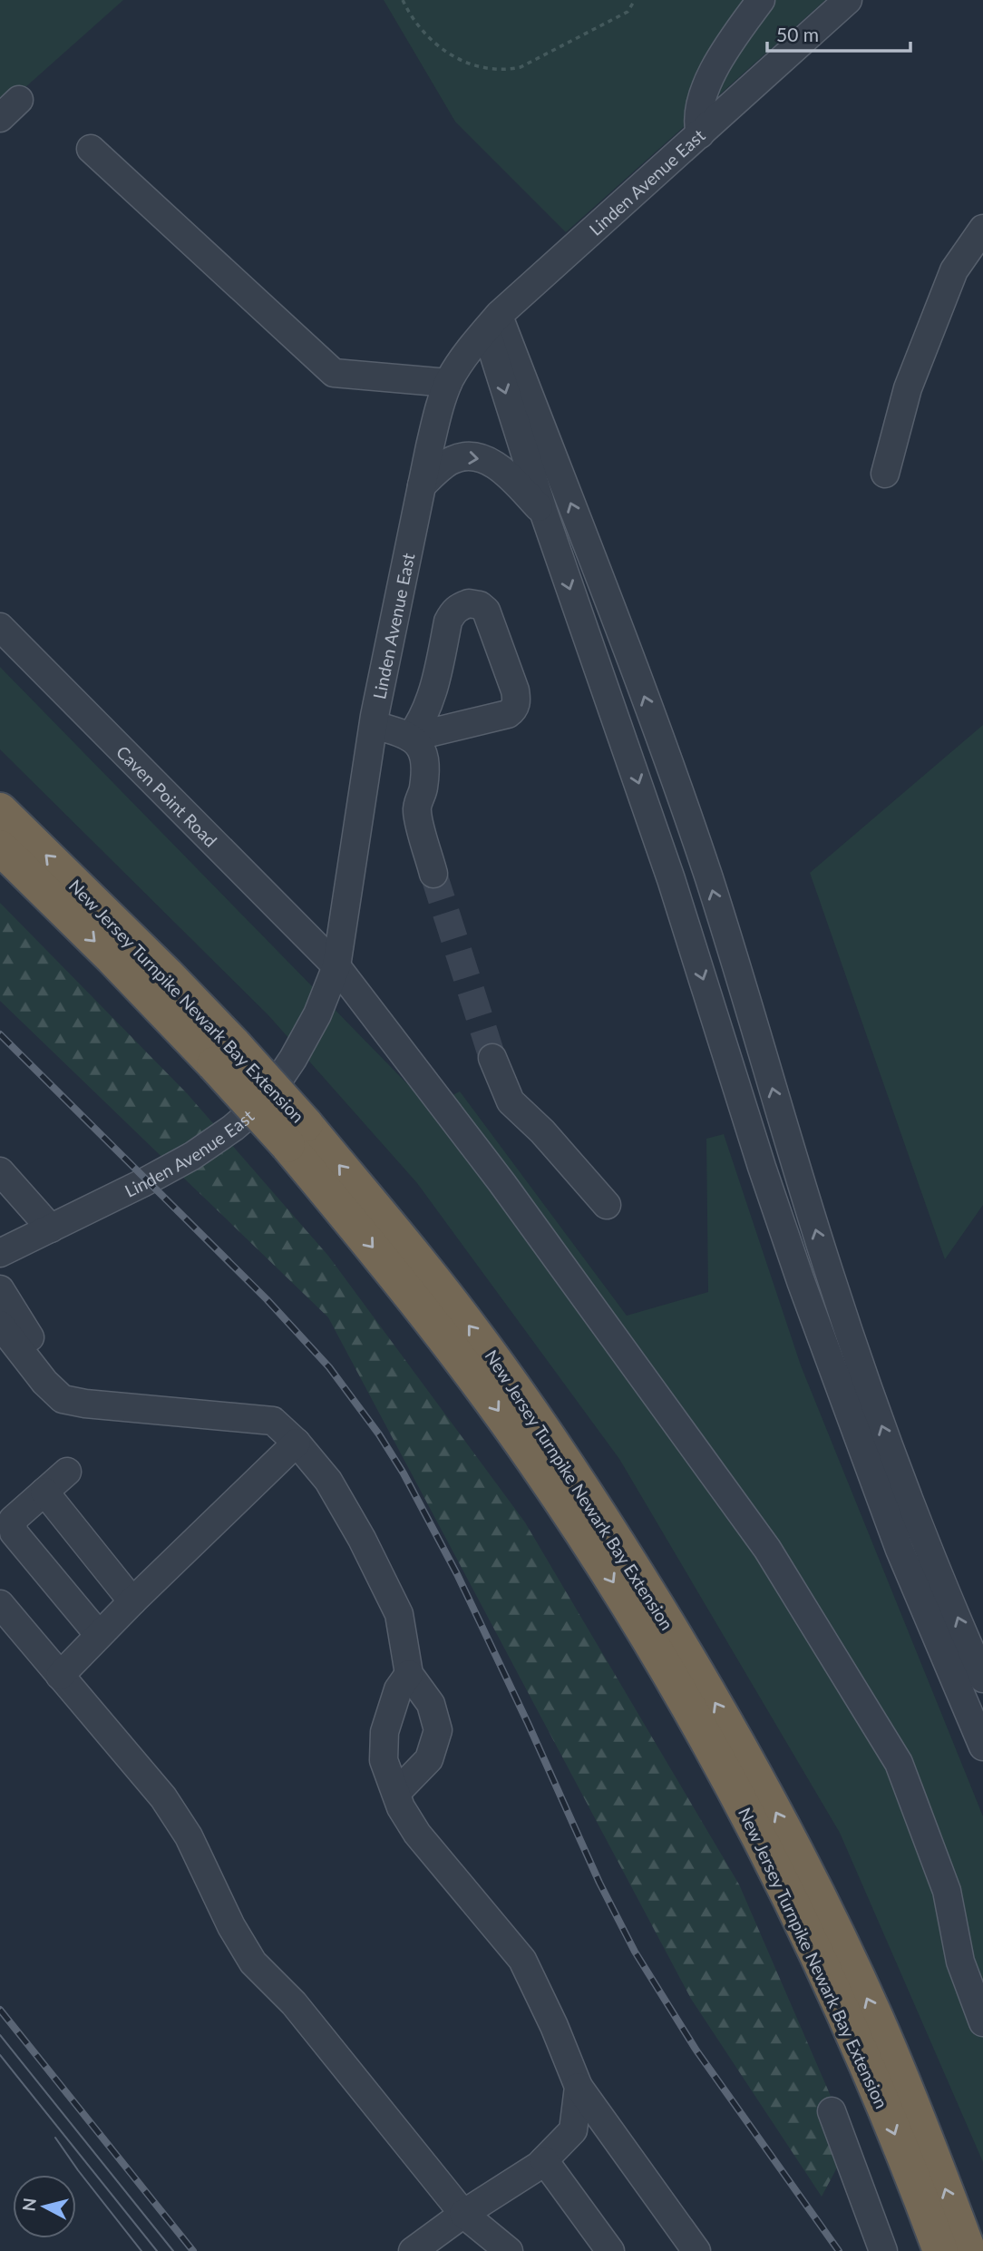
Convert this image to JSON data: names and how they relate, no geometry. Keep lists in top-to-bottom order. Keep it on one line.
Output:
{"streets":{"highway":["New Jersey Turnpike Newark Bay Extension"],"street":["Linden Avenue East","Caven Point Road"]},"crossings":[["Linden Avenue East","Caven Point Road"]],"scale_bar":"50 m","north":"left"}
